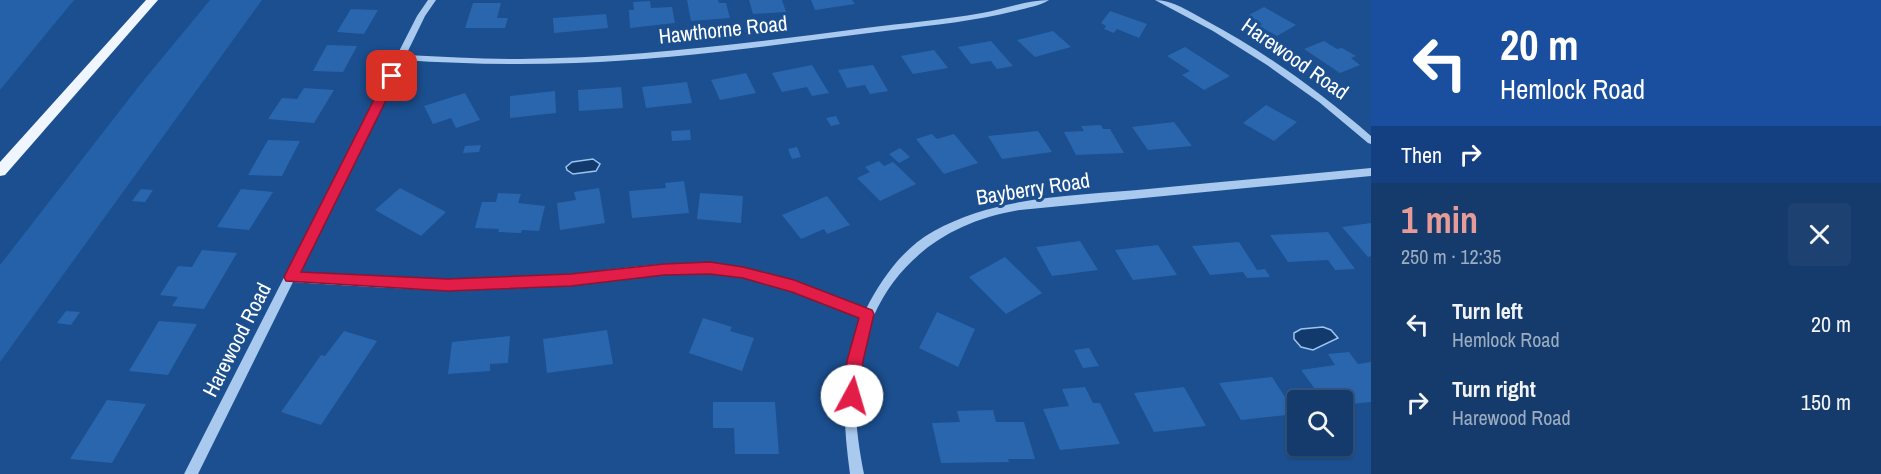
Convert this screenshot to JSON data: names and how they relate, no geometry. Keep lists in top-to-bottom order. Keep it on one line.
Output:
{"streets":{"street":["Hawthorne Road","Harewood Road","Bayberry Road"]},"crossings":[["Hawthorne Road","Harewood Road"]],"page":{"turn":["20 m","Hemlock Road"],"then":"Then","heading":["1 min","250 m · 12:35"],"list":[{"name":"Turn left","note":"Hemlock Road","value":"20 m"},{"name":"Turn right","note":"Harewood Road","value":"150 m"}]}}
